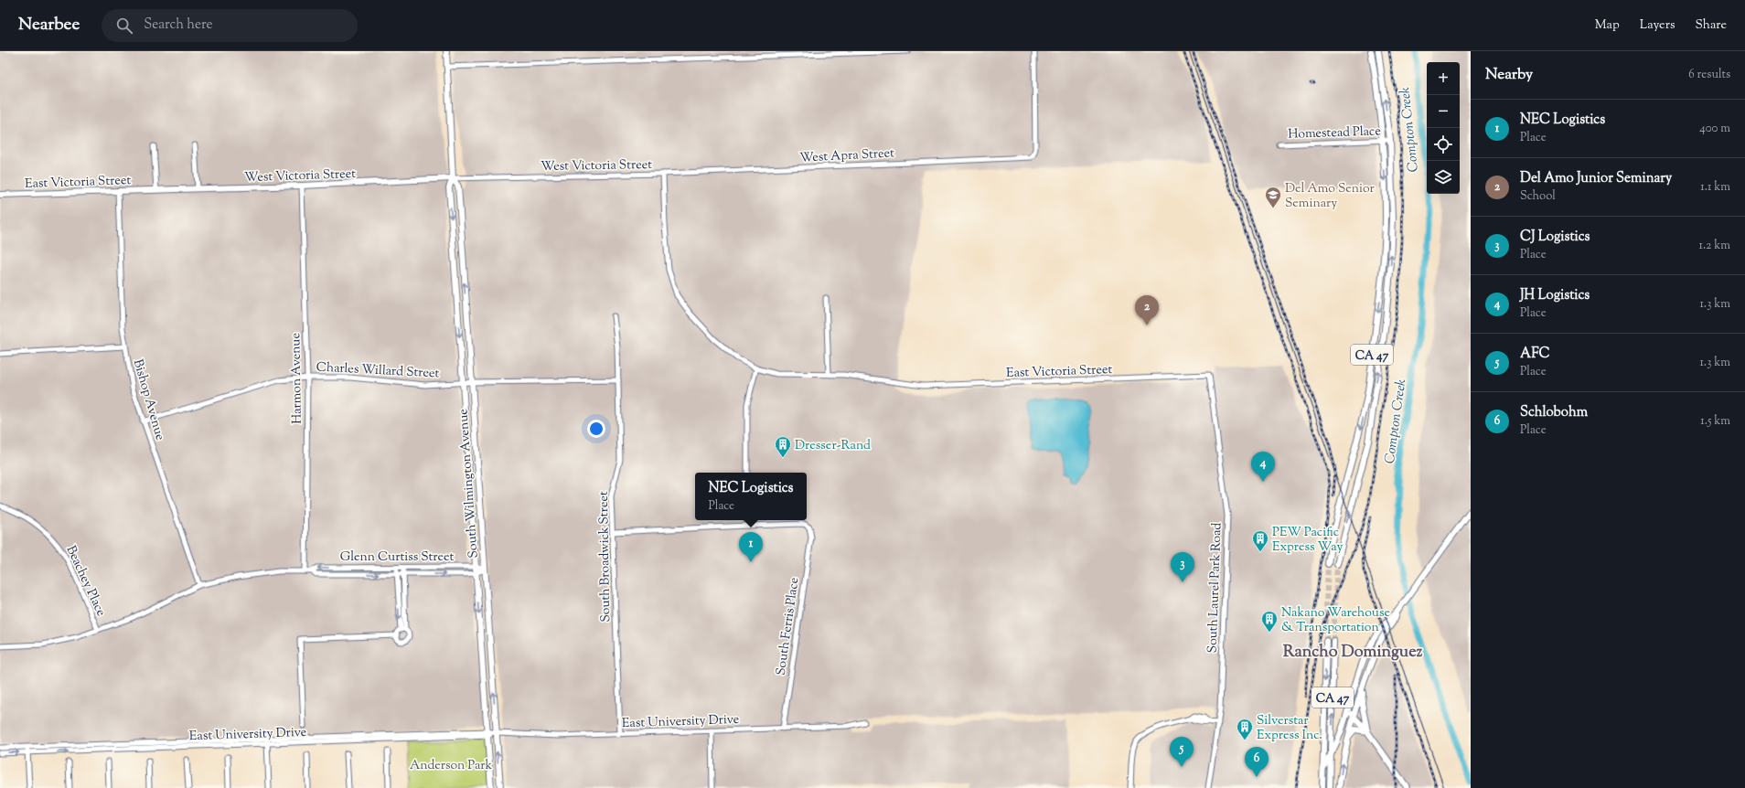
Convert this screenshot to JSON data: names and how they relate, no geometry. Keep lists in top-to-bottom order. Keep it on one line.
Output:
{"streets":{"main road":["West Victoria Street","East Victoria Street","CA 47","South Wilmington Avenue"],"street":["Homestead Place","West Apra Street","Charles Willard Street","Harmon Avenue","Bishop Avenue","Glenn Curtiss Street","South Broadwick Street","Beachey Place","South Laurel Park Road","South Ferris Place","East University Drive"]},"crossings":[["Homestead Place","CA 47"],["West Apra Street","West Victoria Street"],["West Victoria Street","East Victoria Street"],["West Victoria Street","Harmon Avenue"],["West Victoria Street","South Wilmington Avenue"],["East Victoria Street","Bishop Avenue"],["East Victoria Street","South Laurel Park Road"],["Charles Willard Street","Harmon Avenue"],["Charles Willard Street","Bishop Avenue"],["Charles Willard Street","South Wilmington Avenue"],["Charles Willard Street","South Broadwick Street"],["Harmon Avenue","Glenn Curtiss Street"],["Bishop Avenue","Glenn Curtiss Street"],["South Wilmington Avenue","Glenn Curtiss Street"],["South Wilmington Avenue","East University Drive"],["Glenn Curtiss Street","Beachey Place"],["South Broadwick Street","East University Drive"],["South Ferris Place","East University Drive"]],"districts":["Rancho Dominguez"],"water":["Compton Creek"],"parks":["Anderson Park"],"places":{"school or university":["Del Amo Senior Seminary"],"building":["Dresser-Rand","PEW Pacific Express Way","Nakano Warehouse & Transportation","Silverstar Express Inc."]},"page":{"header":"Nearbee","search":"Search here","nav":["Map","Layers","Share"],"heading":["Nearby","6 results"],"map_buttons":["+","−"],"list":[{"mark":"1","name":"NEC Logistics","note":"Place","value":"400 m"},{"mark":"2","name":"Del Amo Junior Seminary","note":"School","value":"1.1 km"},{"mark":"3","name":"CJ Logistics","note":"Place","value":"1.2 km"},{"mark":"4","name":"JH Logistics","note":"Place","value":"1.3 km"},{"mark":"5","name":"AFC","note":"Place","value":"1.3 km"},{"mark":"6","name":"Schlobohm","note":"Place","value":"1.5 km"}],"pins":["2","4","1","3","5","6"],"popup":["NEC Logistics","Place"]}}
